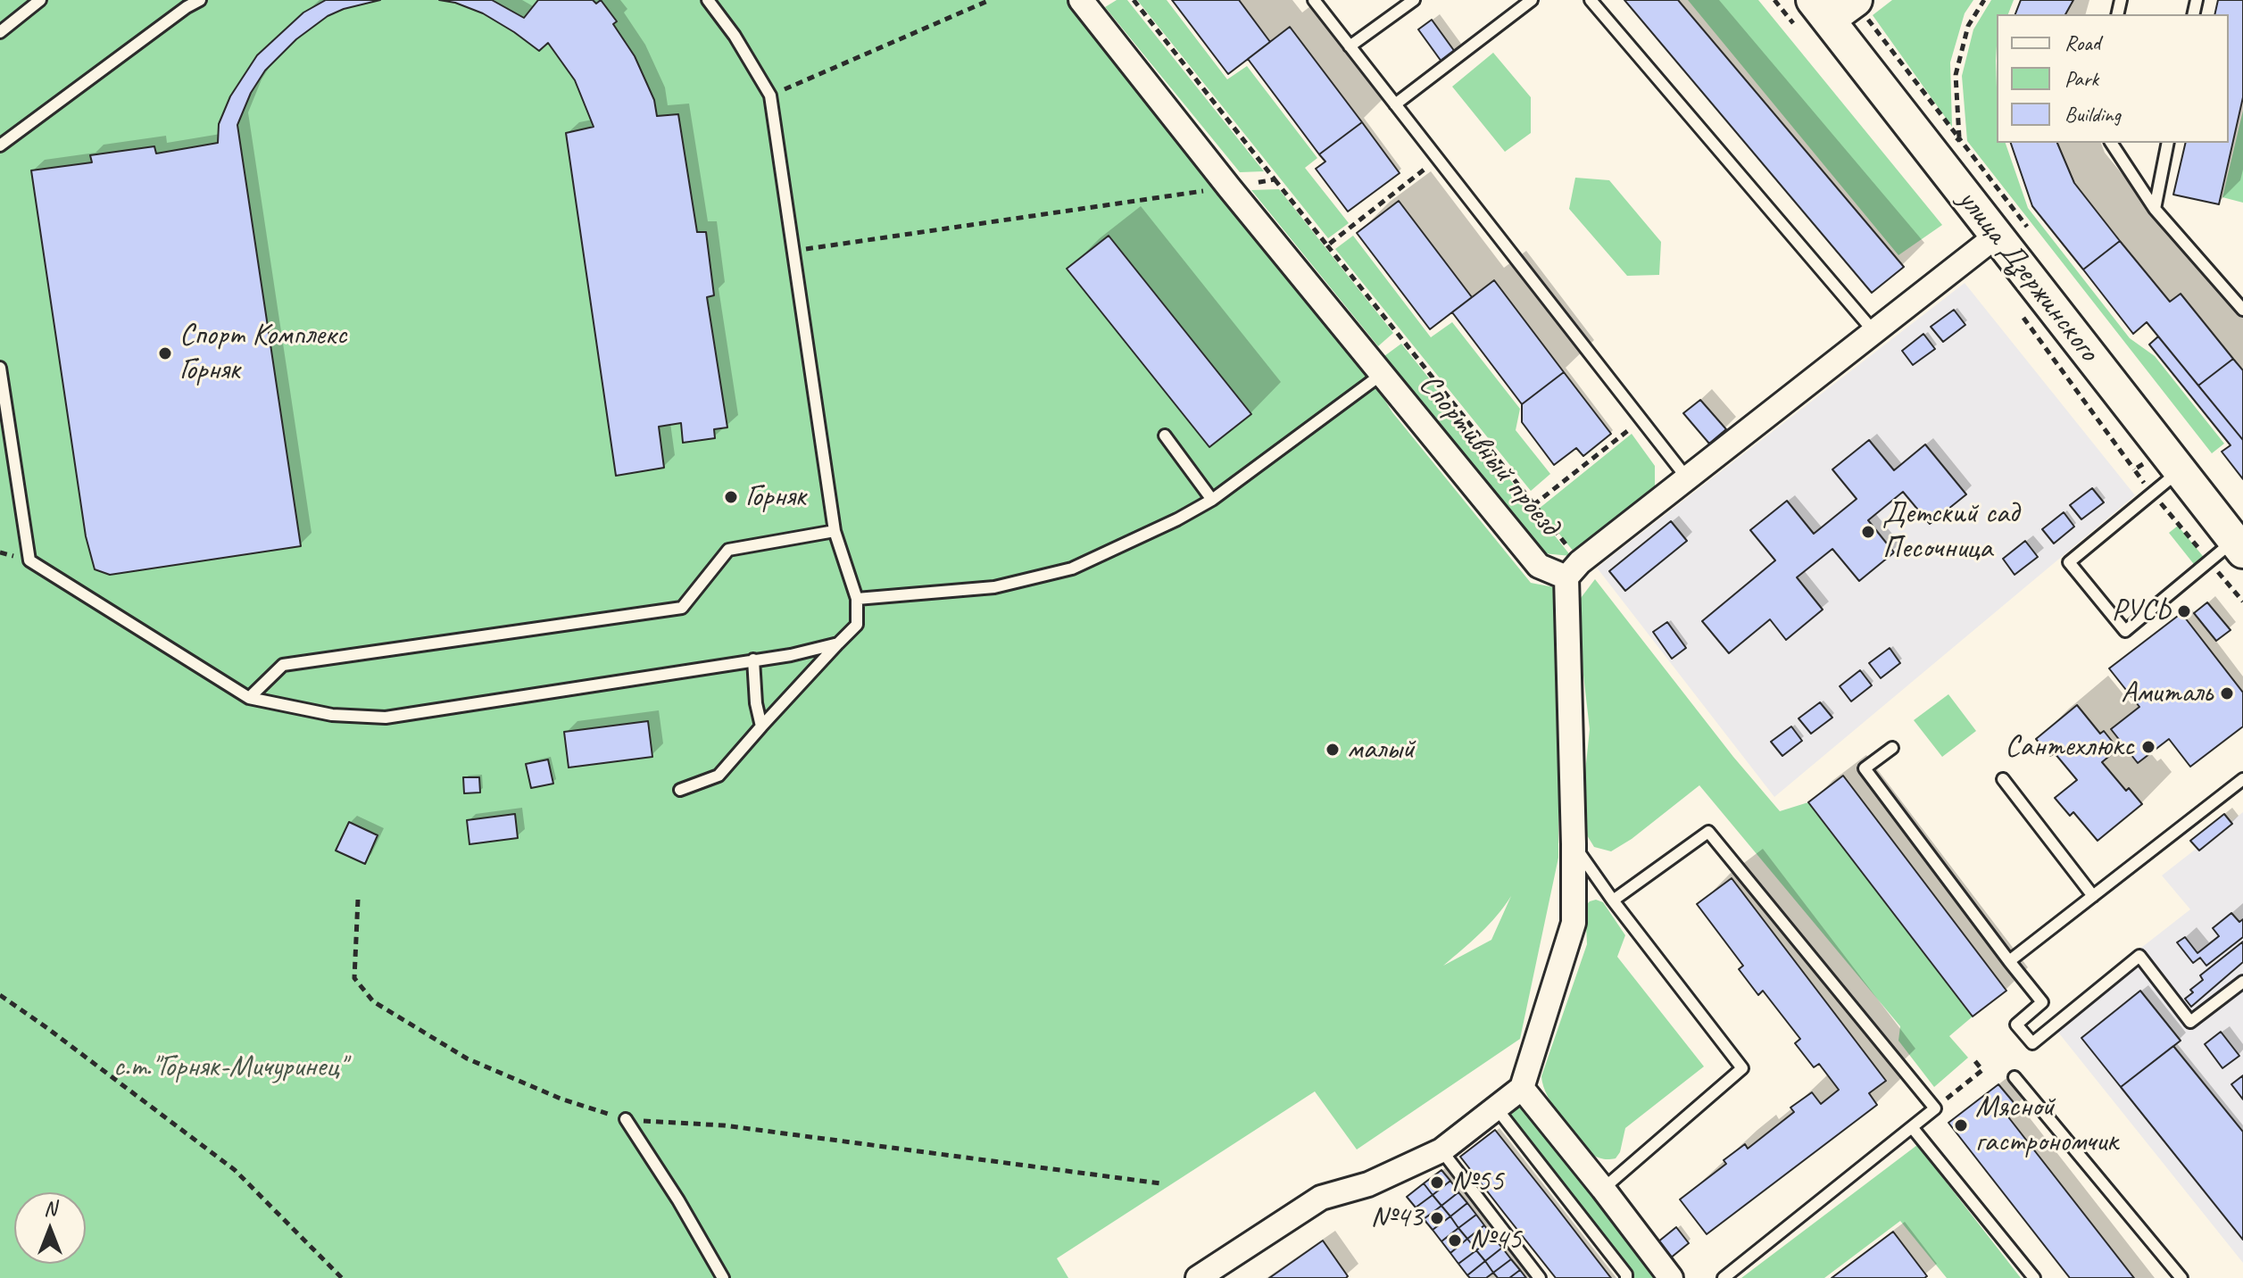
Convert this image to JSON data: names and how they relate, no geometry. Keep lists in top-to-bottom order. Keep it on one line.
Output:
{"streets":{"main road":["улица Дзержинского"],"street":["Спортивный проезд"]},"crossings":[["улица Дзержинского","Спортивный проезд"]],"parks":["с.т.\"Горняк-Мичуринец\""],"places":["Спорт Комплекс Горняк","Горняк","Детский сад Песочница","РУСЬ","Амиталь","Сантехлюкс","малый","Мясной гастрономчик","№55","№43","№45"],"legend":["Road","Park","Building"],"north":"top"}
